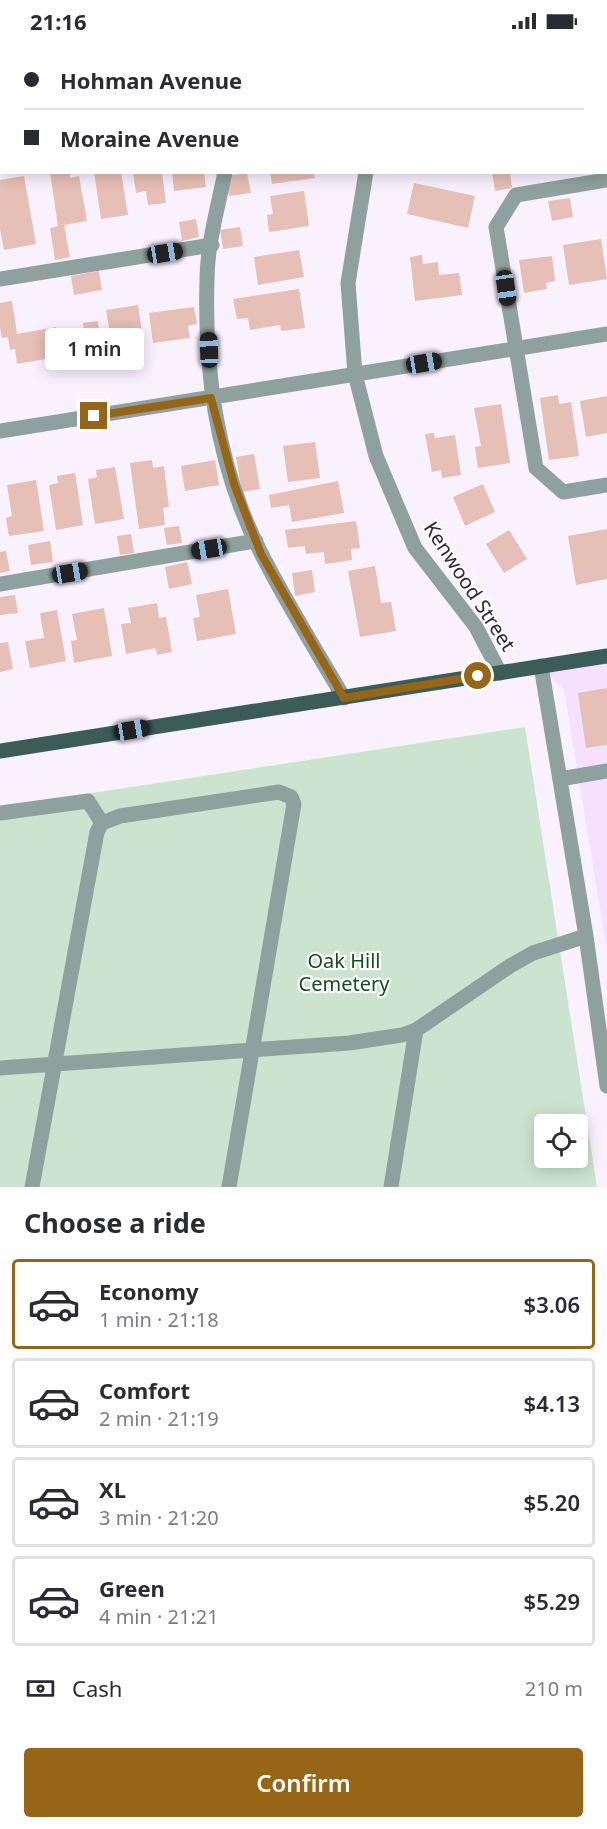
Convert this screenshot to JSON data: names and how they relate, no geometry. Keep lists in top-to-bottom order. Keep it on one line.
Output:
{"streets":{"street":["Kenwood Street"]},"parks":["Oak Hill Cemetery"],"page":{"status":"21:16","banner":["Hohman Avenue","Moraine Avenue"],"bubble":"1 min","heading":"Choose a ride","list":[{"name":"Economy","note":"1 min · 21:18","value":"$3.06"},{"name":"Comfort","note":"2 min · 21:19","value":"$4.13"},{"name":"XL","note":"3 min · 21:20","value":"$5.20"},{"name":"Green","note":"4 min · 21:21","value":"$5.29"}],"pay":["Cash","210 m"],"buttons":"Confirm"}}
